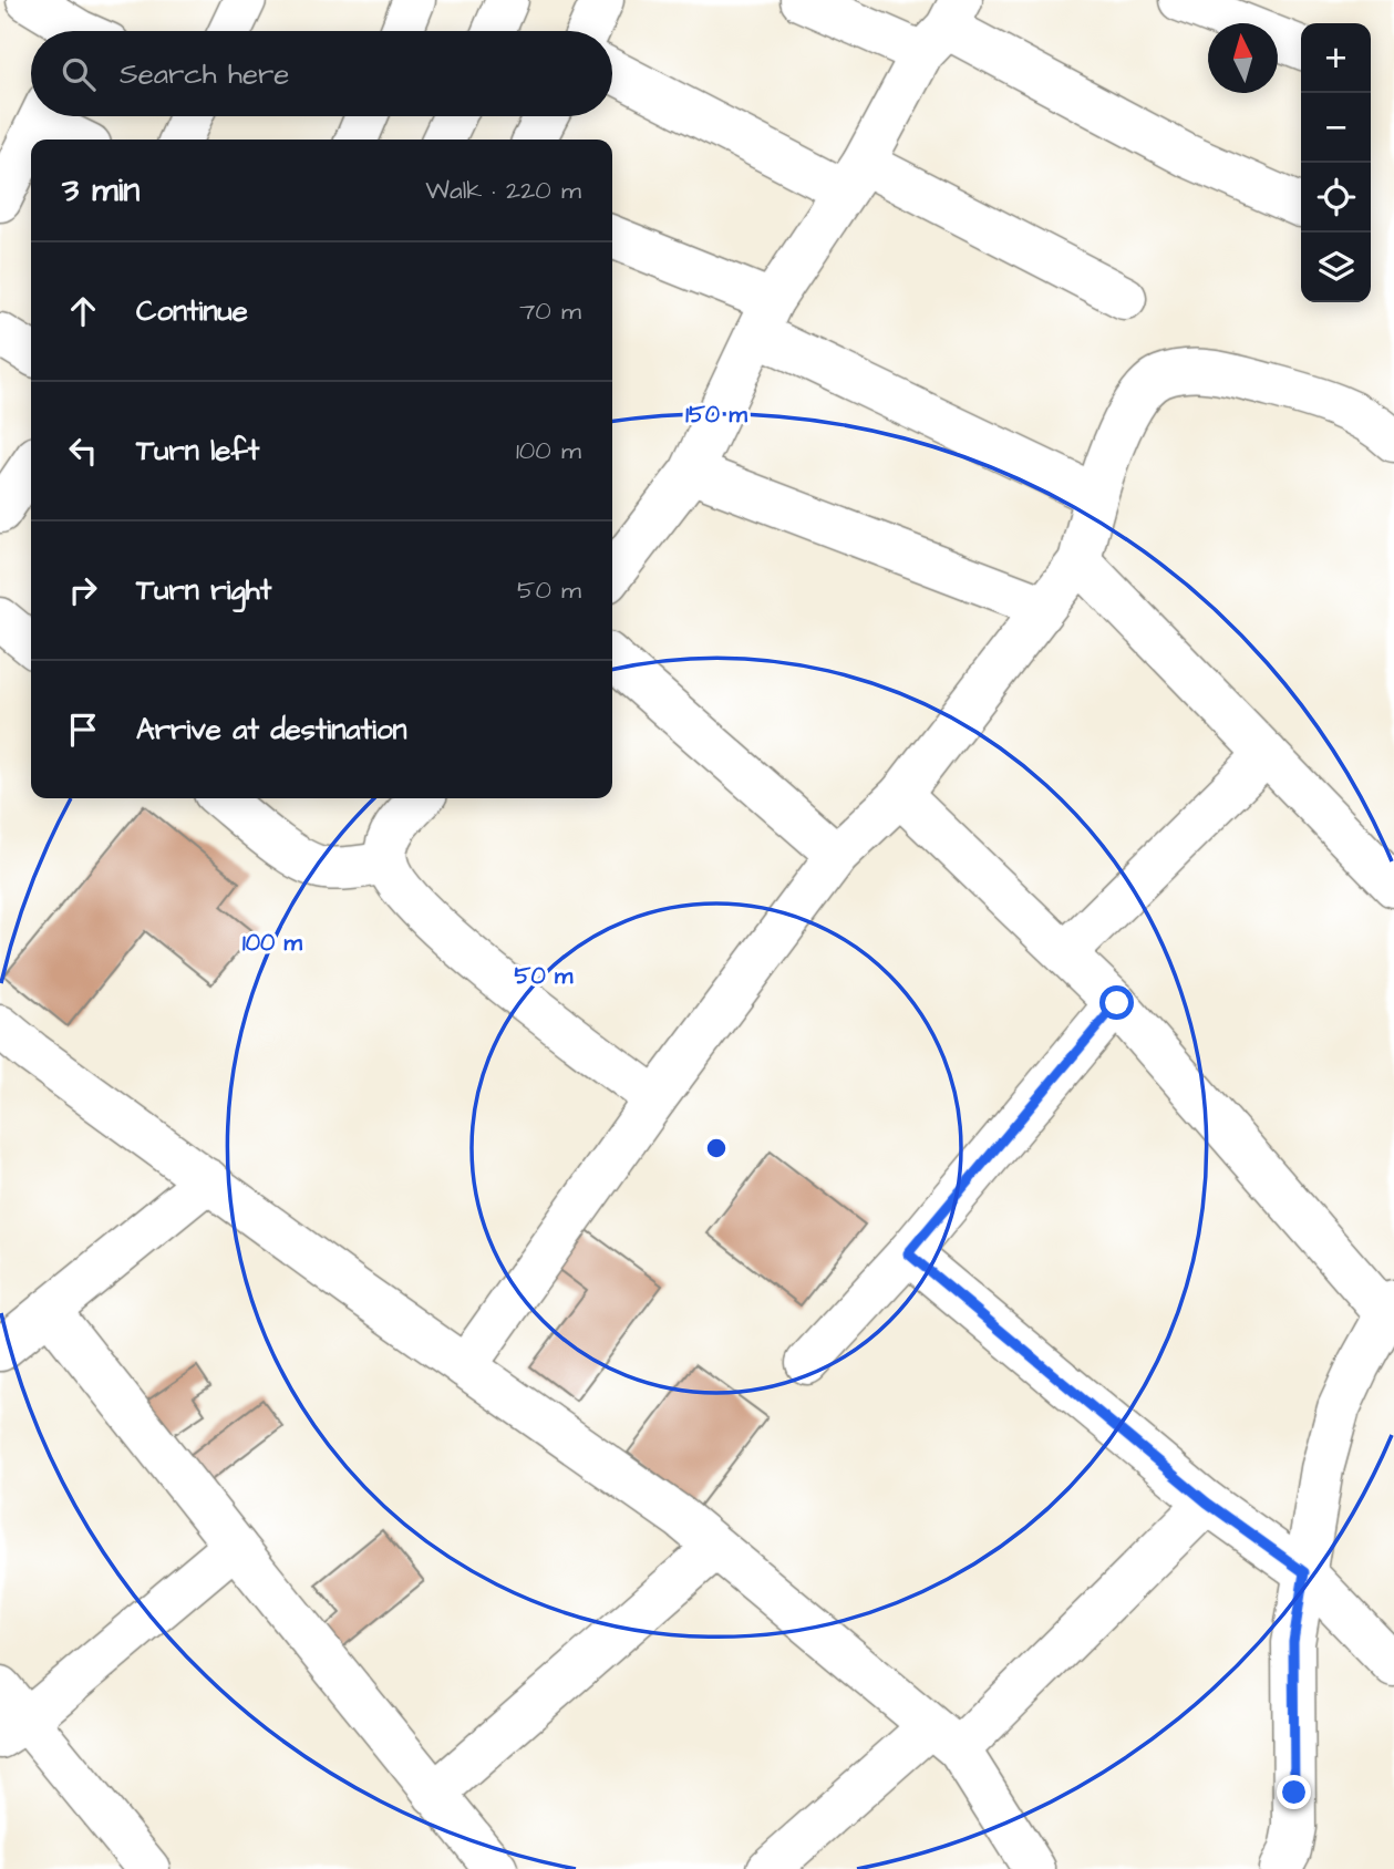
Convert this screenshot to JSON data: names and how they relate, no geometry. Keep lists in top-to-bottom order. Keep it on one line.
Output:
{"north":"top","page":{"map_buttons":["+","−"],"search":"Search here","heading":["3 min","Walk · 220 m"],"list":[["Continue","70 m"],["Turn left","100 m"],["Turn right","50 m"],"Arrive at destination"]},"rings":["150 m","100 m","50 m"]}
